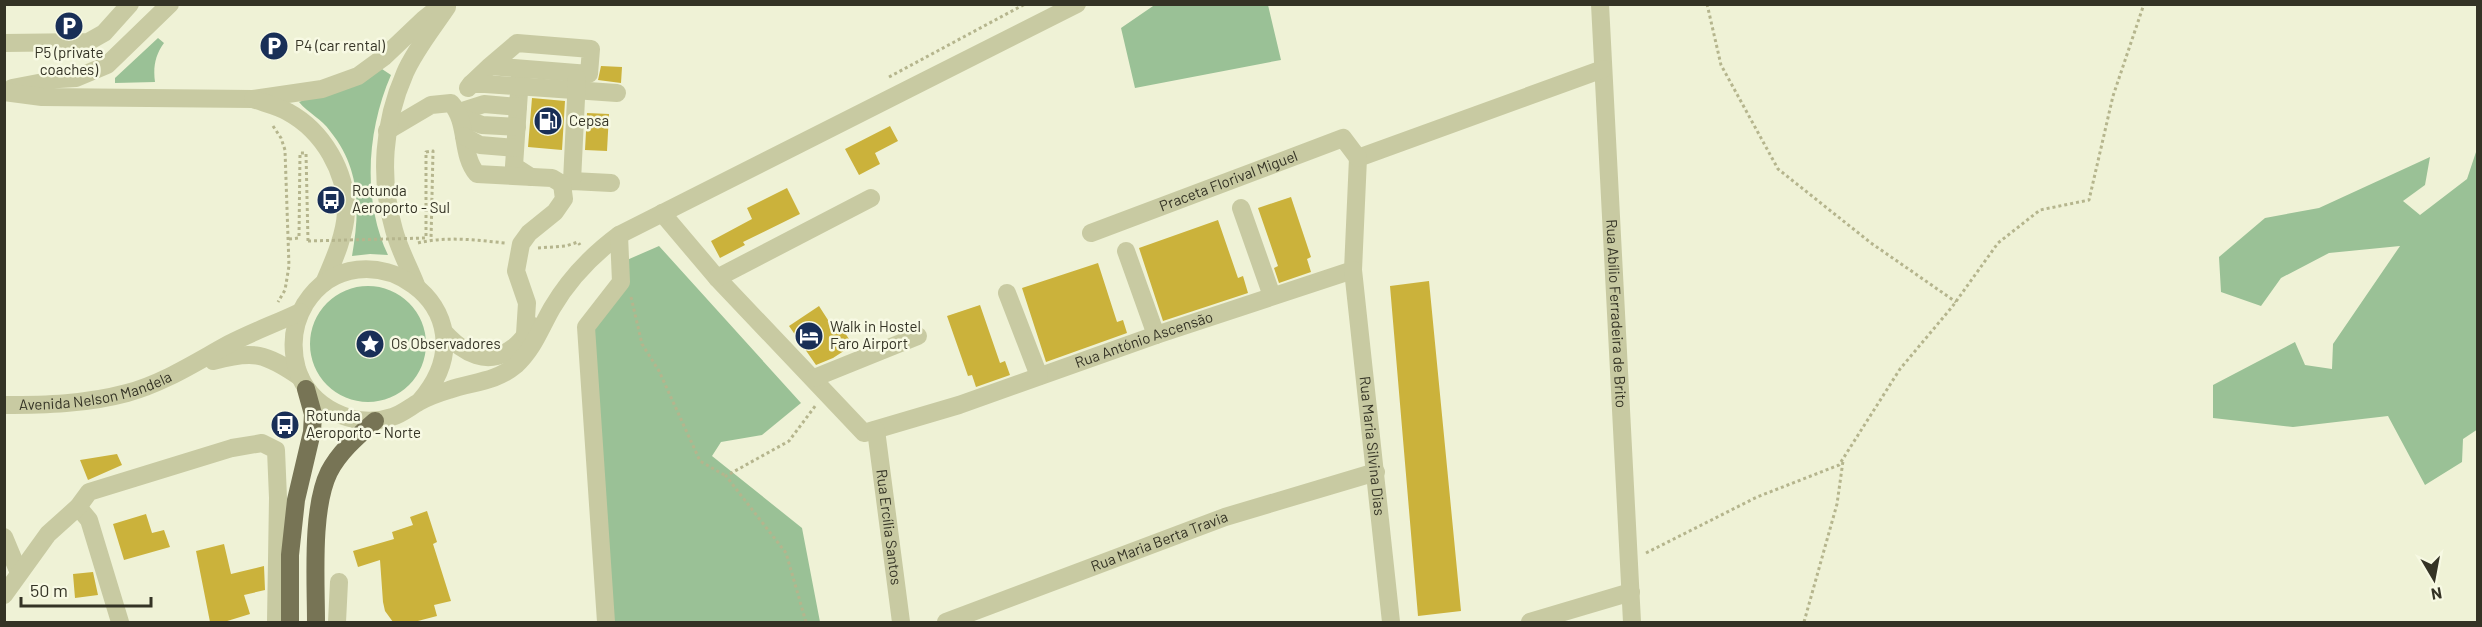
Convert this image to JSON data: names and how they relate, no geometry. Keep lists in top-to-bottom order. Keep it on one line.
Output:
{"streets":{"street":["Praceta Florival Miguel","Rua Abílio Ferradeira de Brito","Rua António Ascensão","Avenida Nelson Mandela","Rua Maria Silvina Dias","Rua Ercília Santos","Rua Maria Berta Travia"]},"crossings":[["Rua António Ascensão","Rua Maria Silvina Dias"],["Rua António Ascensão","Rua Ercília Santos"],["Rua Maria Silvina Dias","Rua Maria Berta Travia"]],"places":{"parking":["P5 (private coaches)","P4 (car rental)"],"fuel station":["Cepsa"],"bus stop":["Rotunda Aeroporto - Sul","Rotunda Aeroporto - Norte"],"hotel":["Walk in Hostel Faro Airport"],"place":["Os Observadores"]},"scale_bar":"50 m","north":"bottom"}
